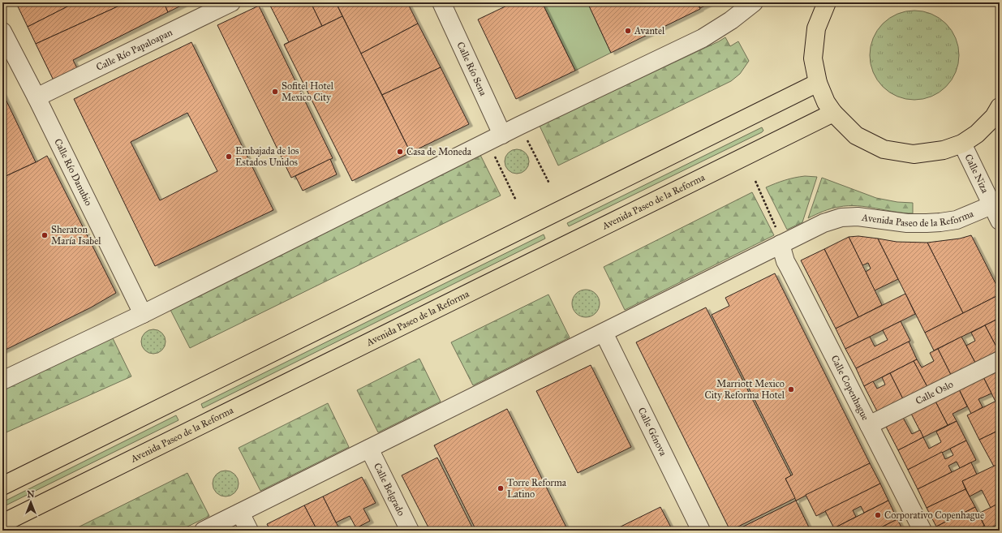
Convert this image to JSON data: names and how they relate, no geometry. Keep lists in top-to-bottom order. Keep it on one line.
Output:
{"streets":{"main road":["Avenida Paseo de la Reforma"],"street":["Calle Río Papaloapan","Calle Río Sena","Calle Río Danubio","Calle Niza","Calle Copenhague","Calle Oslo","Calle Génova","Calle Belgrado"]},"crossings":[["Calle Río Papaloapan","Calle Río Danubio"],["Calle Niza","Avenida Paseo de la Reforma"],["Avenida Paseo de la Reforma","Calle Copenhague"],["Avenida Paseo de la Reforma","Calle Génova"],["Avenida Paseo de la Reforma","Calle Belgrado"],["Calle Copenhague","Calle Oslo"]],"places":["Avantel","Sofitel Hotel Mexico City","Casa de Moneda","Embajada de los Estados Unidos","Sheraton María Isabel","Marriott Mexico City Reforma Hotel","Torre Reforma Latino","Corporativo Copenhague"],"north":"top"}
